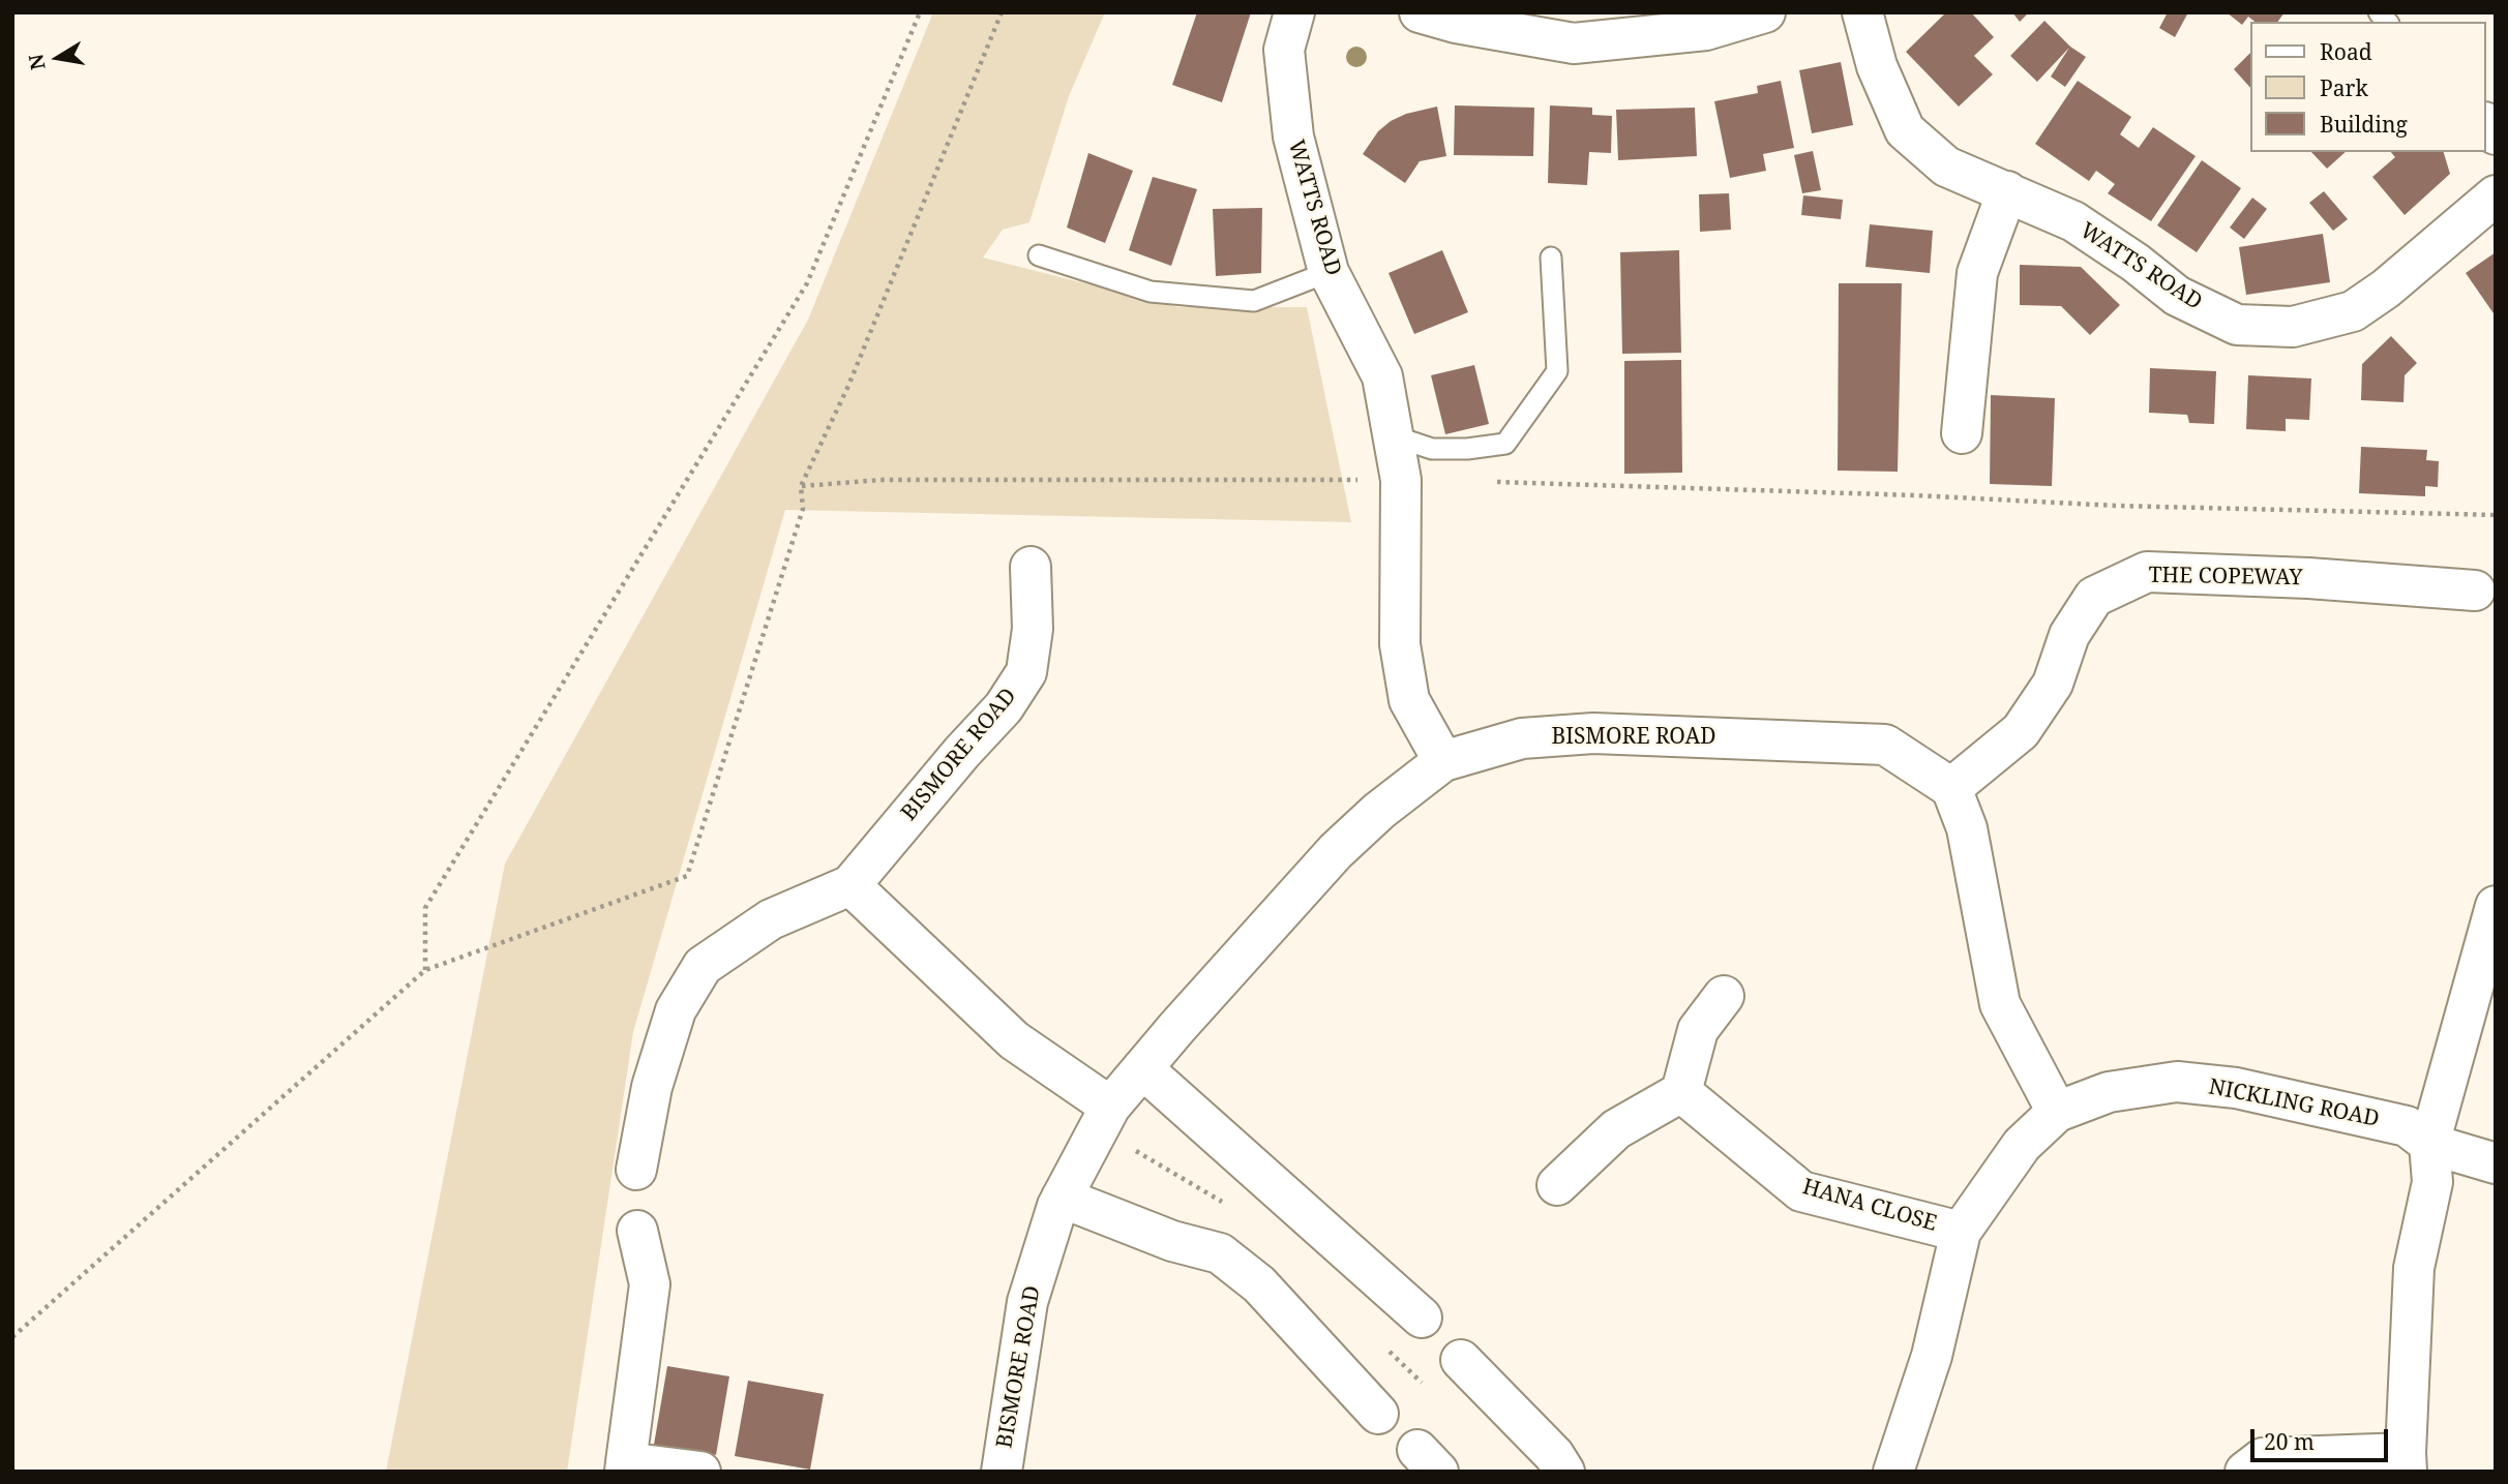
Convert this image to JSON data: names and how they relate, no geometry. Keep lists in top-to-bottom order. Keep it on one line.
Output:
{"streets":{"street":["WATTS ROAD","THE COPEWAY","BISMORE ROAD","NICKLING ROAD","HANA CLOSE"]},"crossings":[["WATTS ROAD","BISMORE ROAD"],["THE COPEWAY","BISMORE ROAD"],["NICKLING ROAD","HANA CLOSE"]],"legend":["Road","Park","Building"],"scale_bar":"20 m","north":"left"}
